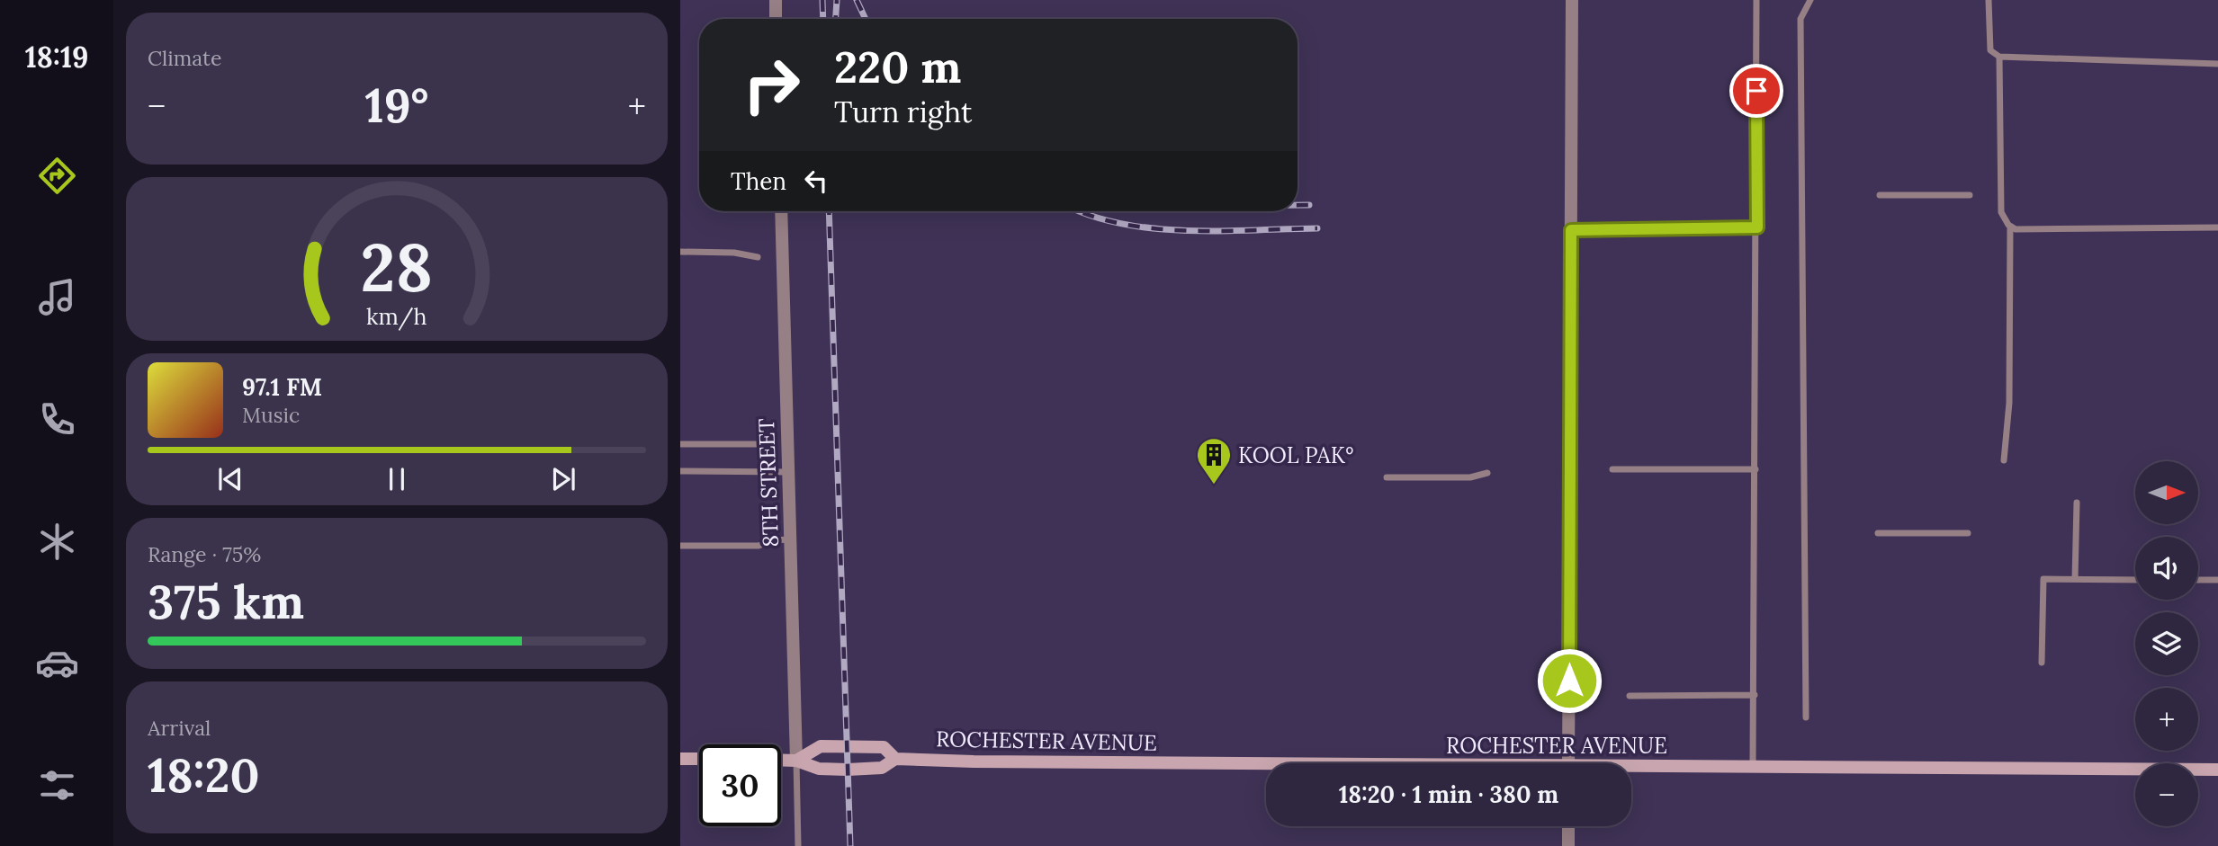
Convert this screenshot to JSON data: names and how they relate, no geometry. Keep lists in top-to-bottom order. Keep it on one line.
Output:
{"streets":{"main road":["ROCHESTER AVENUE"],"street":["8TH STREET"]},"crossings":[["8TH STREET","ROCHESTER AVENUE"]],"places":{"building":["KOOL PAK°"]},"north":"right","page":{"tabs":"18:19","tile":["Climate",["Range · 75%","375 km"],["Arrival","18:20"]],"turn":["220 m","Turn right"],"heat":["−","19°","+"],"then":"Then","song":["97.1 FM","Music"],"map_buttons":["+","−"],"limit":"30","trip":"18:20 · 1 min · 380 m","gauge":["28","km/h"]}}
